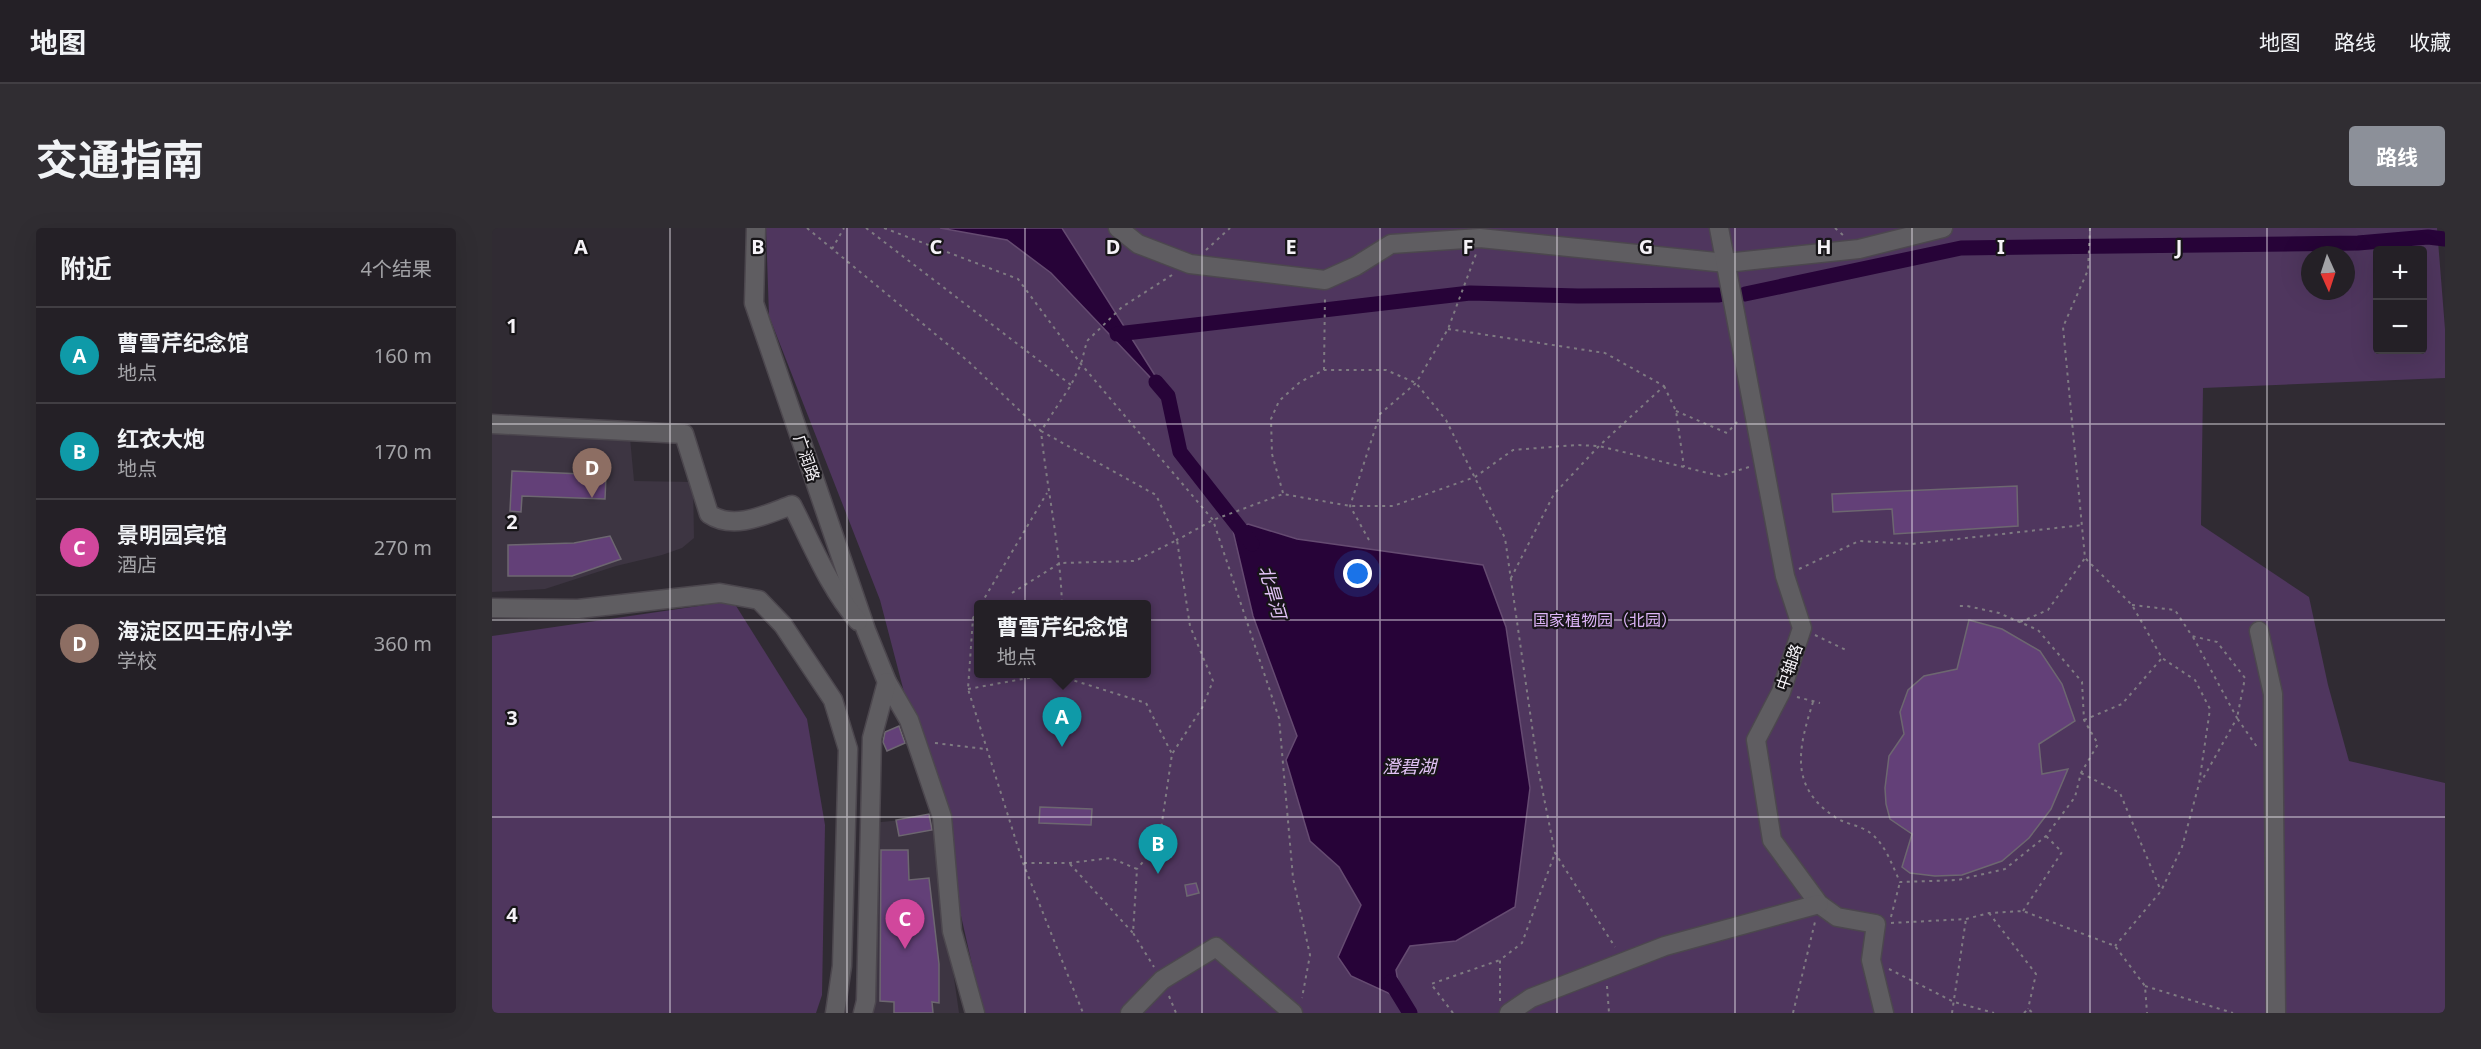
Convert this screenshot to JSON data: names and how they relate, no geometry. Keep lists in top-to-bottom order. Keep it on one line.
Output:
{"streets":{"street":["广润路","中轴路"]},"water":["北旱河","澄碧湖"],"parks":["国家植物园（北园）"],"north":"bottom","page":{"header":"地图","nav":["地图","路线","收藏"],"title":"交通指南","buttons":"路线","heading":["附近","4个结果"],"map_buttons":["+","−"],"list":[{"mark":"A","name":"曹雪芹纪念馆","note":"地点","value":"160 m"},{"mark":"B","name":"红衣大炮","note":"地点","value":"170 m"},{"mark":"C","name":"景明园宾馆","note":"酒店","value":"270 m"},{"mark":"D","name":"海淀区四王府小学","note":"学校","value":"360 m"}],"pins":["D","A","B","C"],"popup":["曹雪芹纪念馆","地点"]},"grid":{"columns":["A","B","C","D","E","F","G","H","I","J"],"rows":["1","2","3","4"]}}
